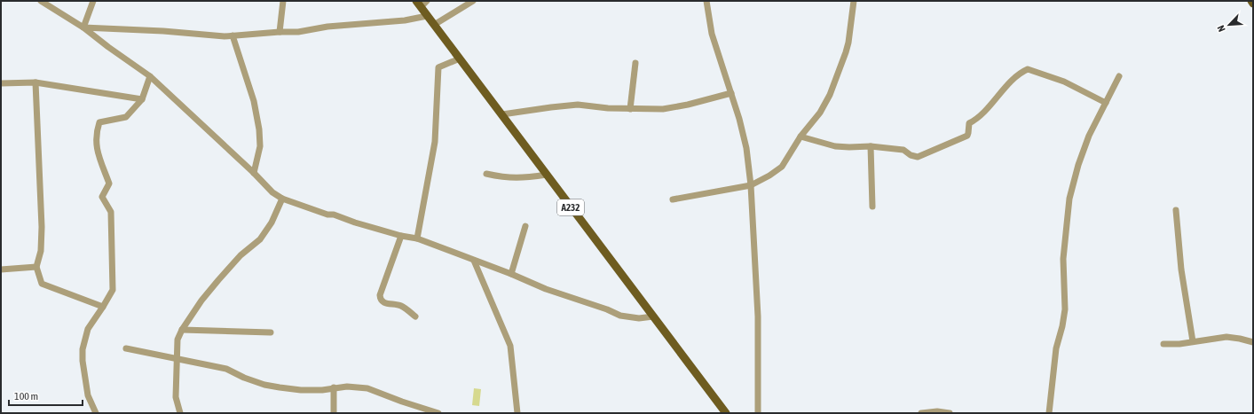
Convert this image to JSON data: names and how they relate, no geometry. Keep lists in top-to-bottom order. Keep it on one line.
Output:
{"streets":{"main road":["A232"]},"scale_bar":"100 m","north":"bottom left"}
